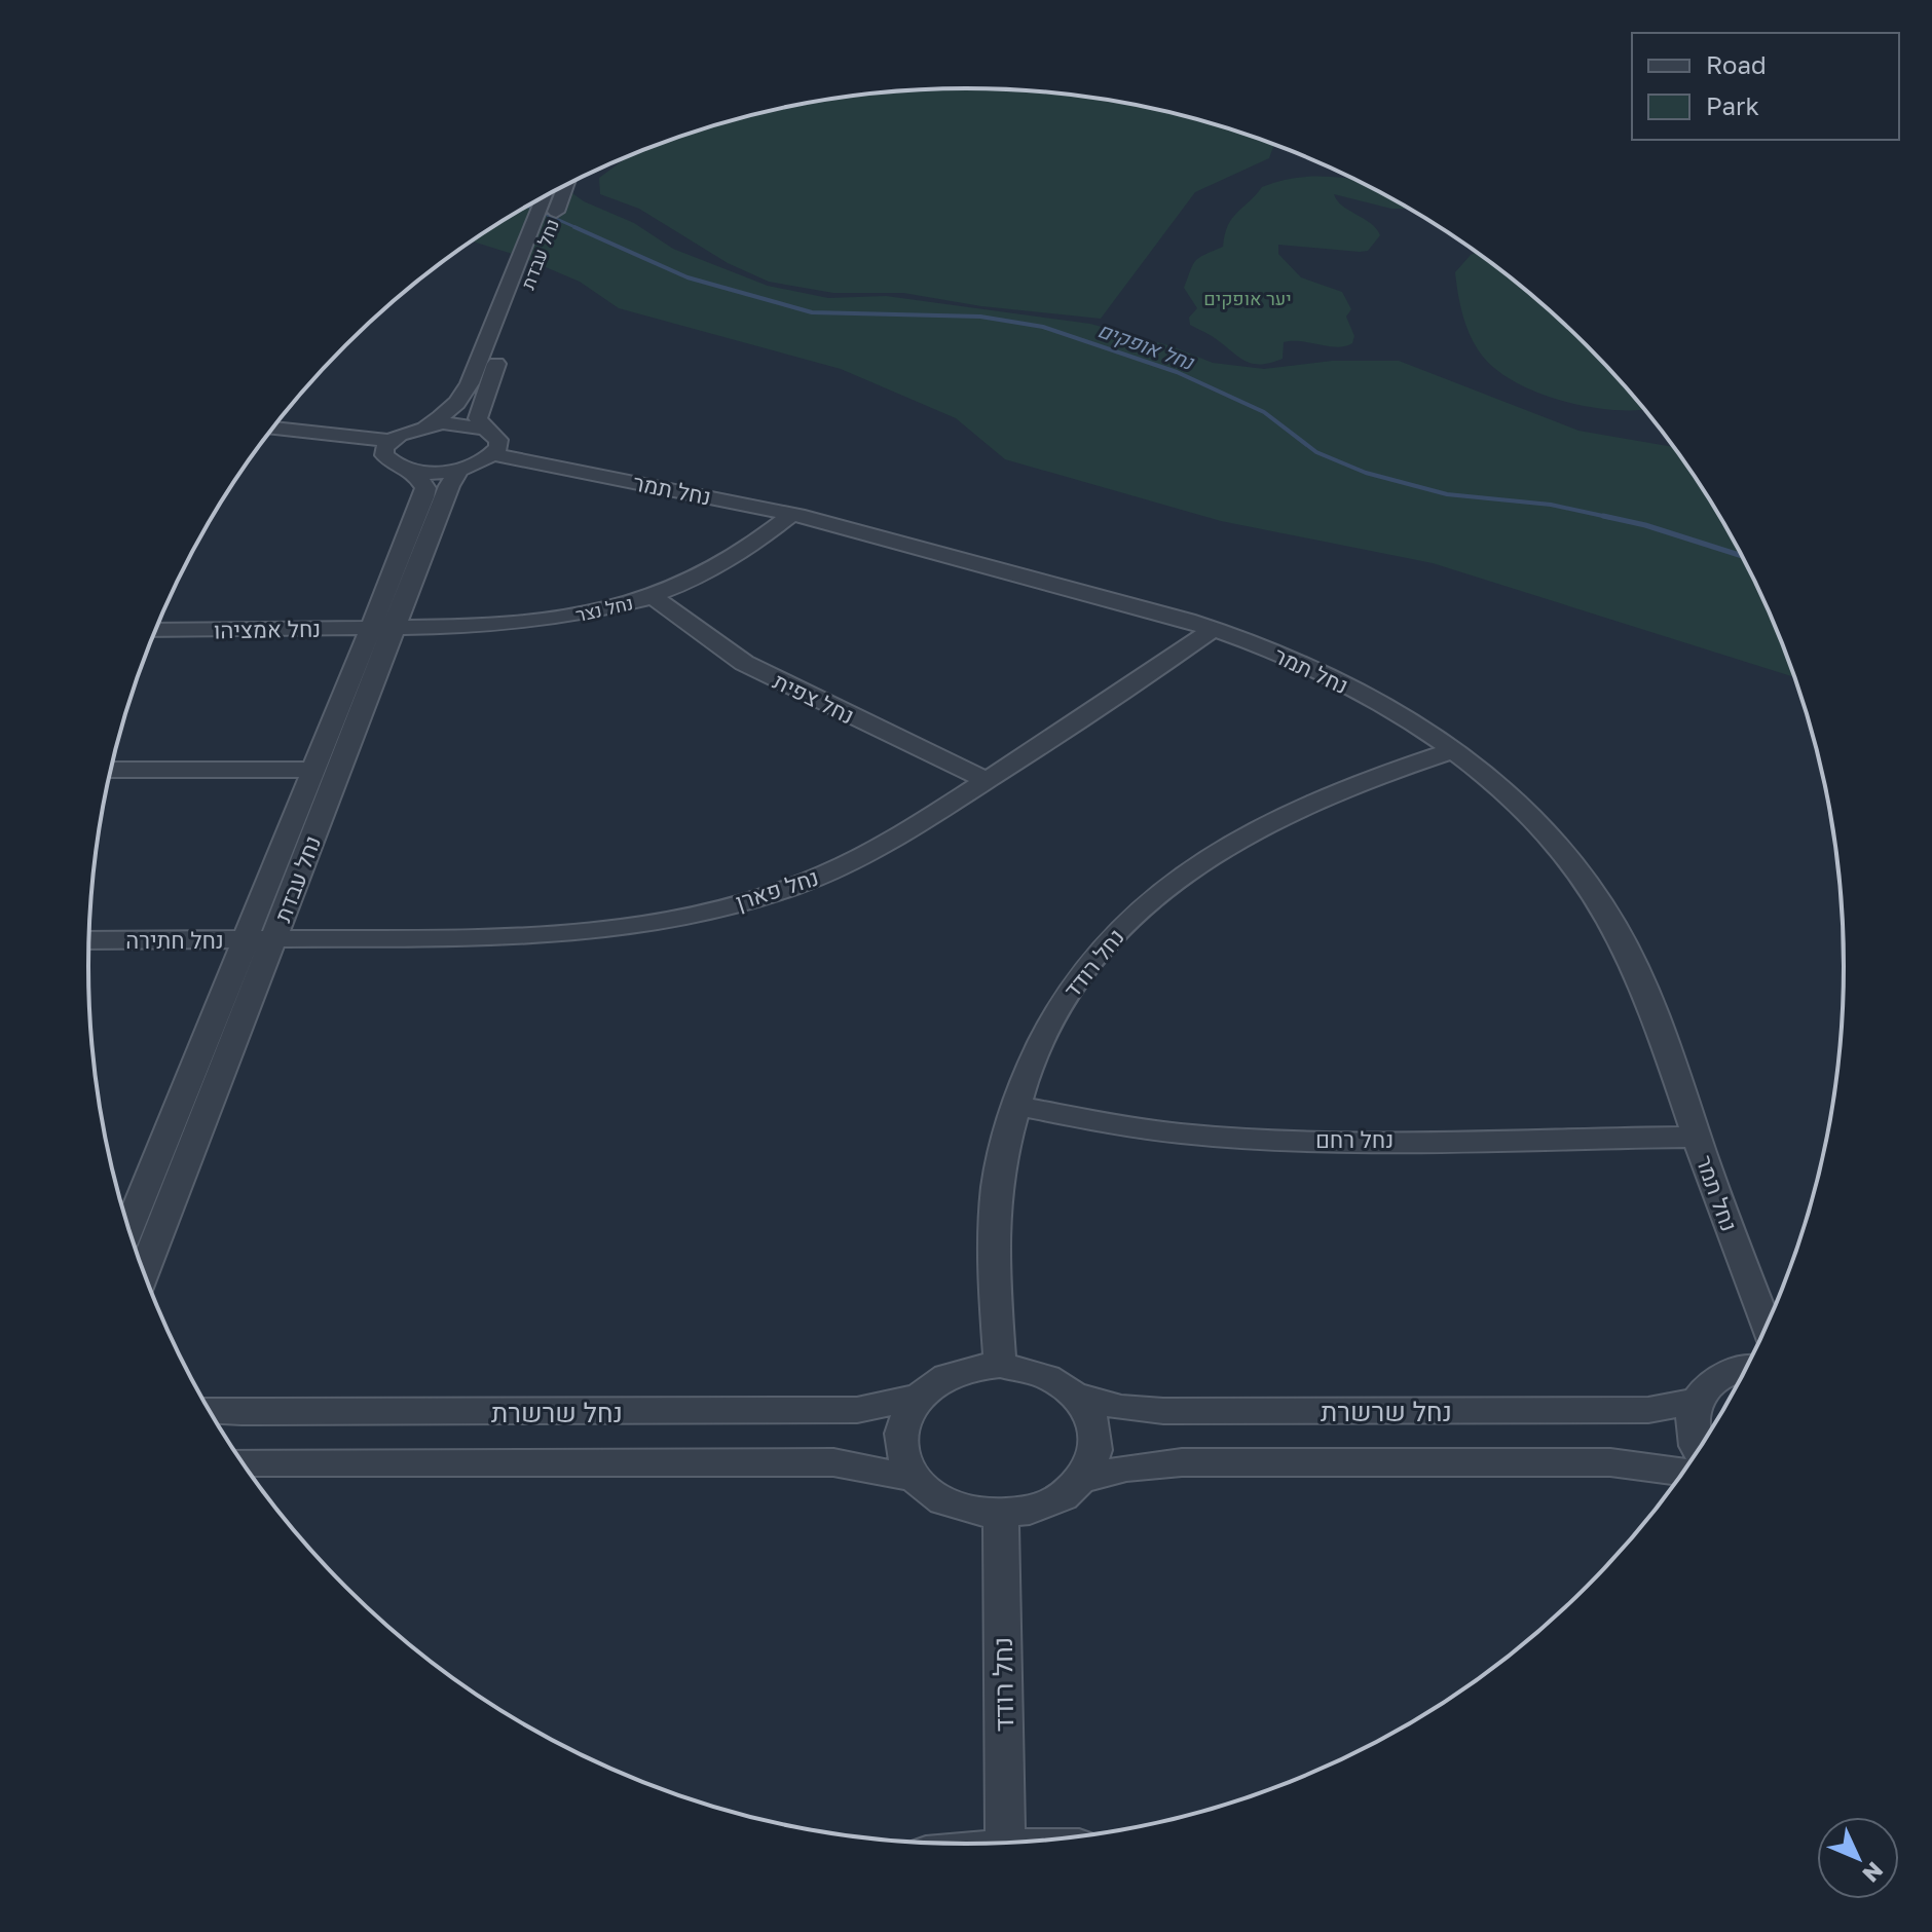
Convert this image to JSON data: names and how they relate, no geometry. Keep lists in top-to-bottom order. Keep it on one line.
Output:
{"streets":{"street":["נחל עבדת","נחל תמר","נחל נצר","נחל אמציהו","נחל צפית","נחל פארן","נחל חתירה","נחל רודד","נחל רחם","נחל שרשרת"]},"crossings":[["נחל עבדת","נחל תמר"],["נחל עבדת","נחל נצר"],["נחל עבדת","נחל אמציהו"],["נחל עבדת","נחל פארן"],["נחל עבדת","נחל חתירה"],["נחל תמר","נחל נצר"],["נחל תמר","נחל פארן"],["נחל תמר","נחל רודד"],["נחל תמר","נחל רחם"],["נחל נצר","נחל אמציהו"],["נחל נצר","נחל צפית"],["נחל צפית","נחל פארן"],["נחל פארן","נחל חתירה"],["נחל רודד","נחל רחם"],["נחל רודד","נחל שרשרת"]],"water":["נחל אופקים"],"parks":["יער אופקים"],"legend":["Road","Park"],"north":"bottom right"}
